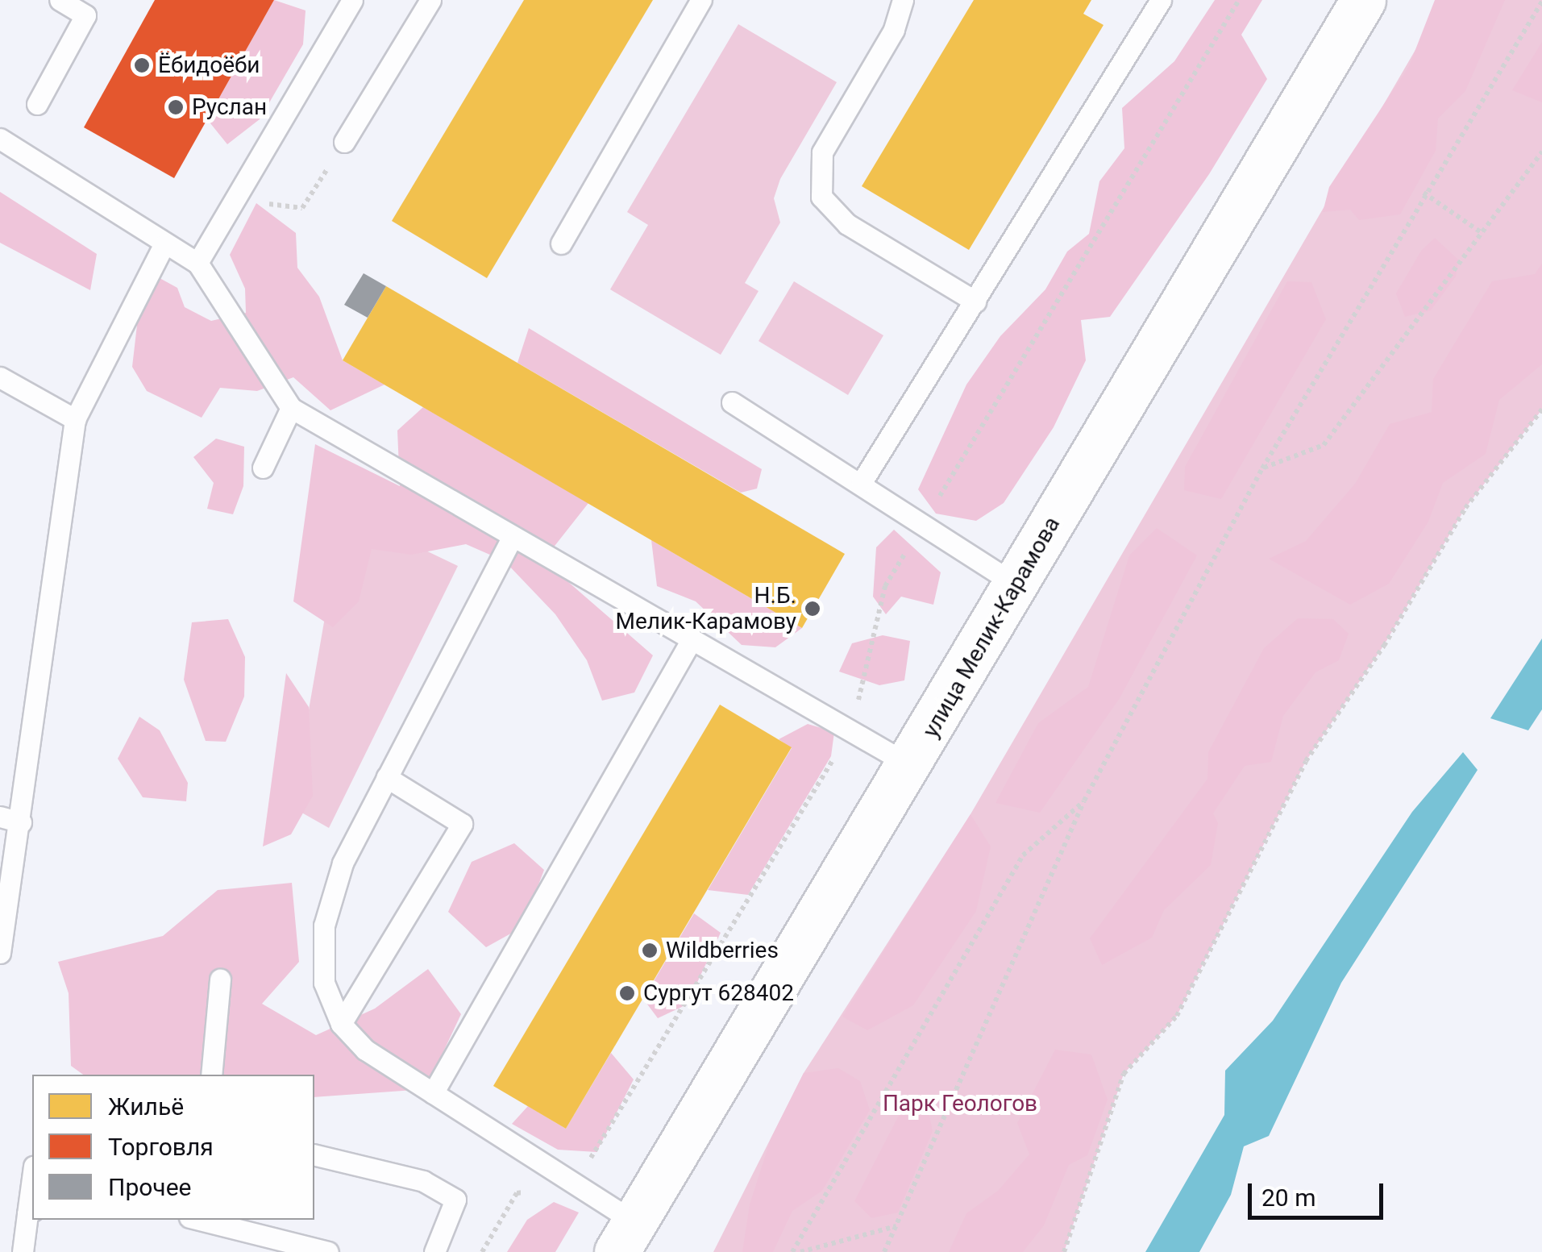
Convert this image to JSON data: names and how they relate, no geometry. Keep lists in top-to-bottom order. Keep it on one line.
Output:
{"streets":{"main road":["улица Мелик-Карамова"]},"parks":["Парк Геологов"],"places":["Ёбидоёби","Руслан","Н.Б. Мелик-Карамову","Wildberries","Сургут 628402"],"legend":["Жильё","Торговля","Прочее"],"scale_bar":"20 m"}
